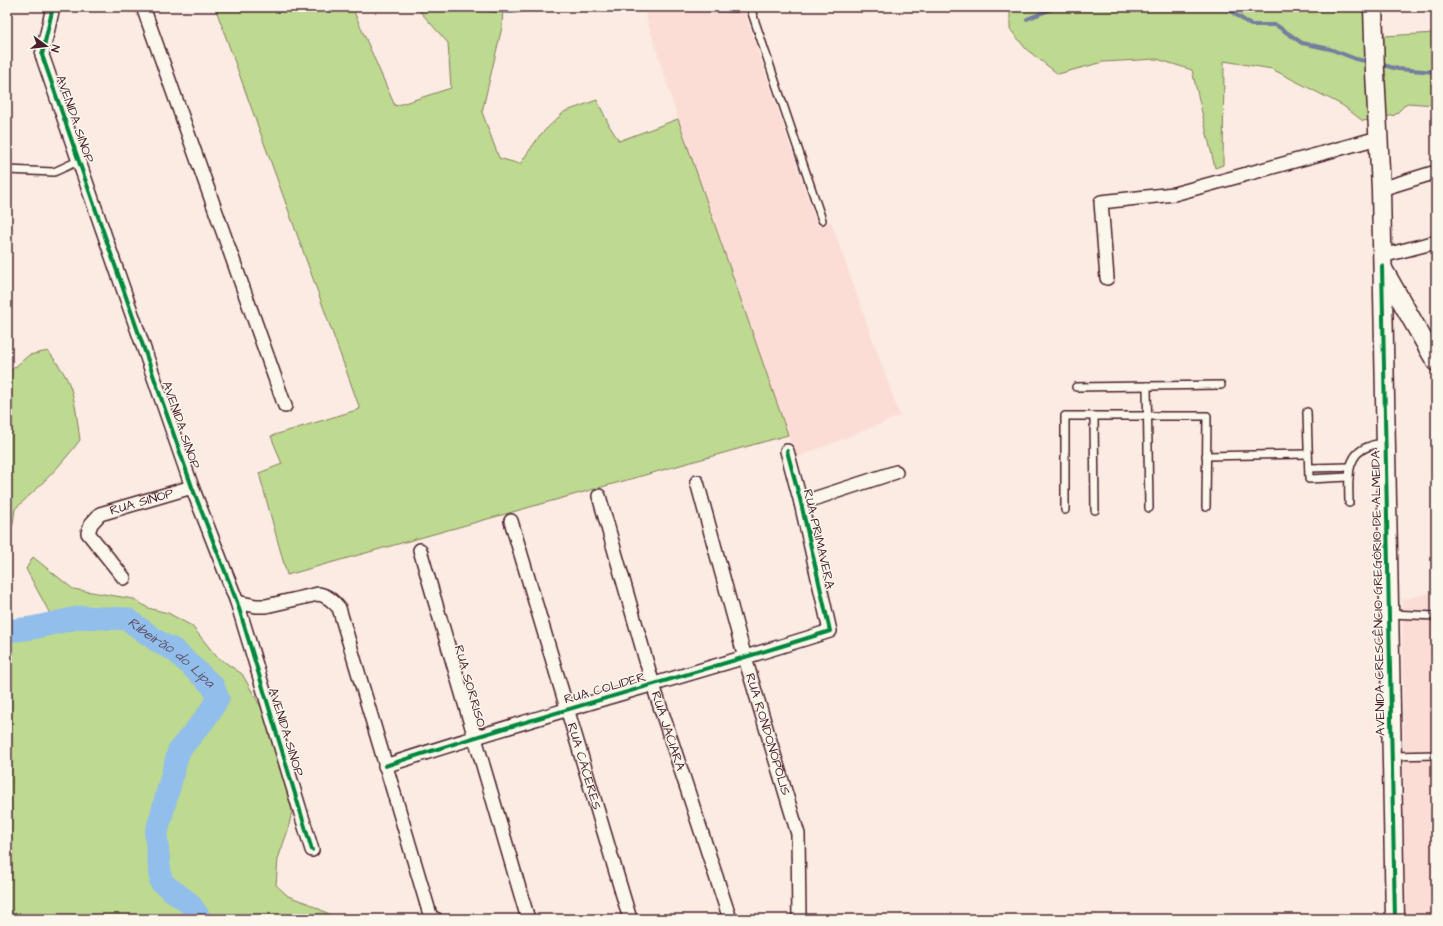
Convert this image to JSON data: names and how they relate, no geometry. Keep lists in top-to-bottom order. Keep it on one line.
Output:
{"streets":{"street":["AVENIDA SINOP","RUA SINOP","RUA PRIMAVERA","AVENIDA CRESCÊNCIO GREGÓRIO DE ALMEIDA","RUA SORRISO","RUA COLIDER","RUA JACIARA","RUA RONDONÓPOLIS","RUA CÁCERES"]},"crossings":[["AVENIDA SINOP","RUA SINOP"],["RUA PRIMAVERA","RUA COLIDER"],["RUA SORRISO","RUA COLIDER"],["RUA COLIDER","RUA JACIARA"],["RUA COLIDER","RUA RONDONÓPOLIS"],["RUA COLIDER","RUA CÁCERES"]],"water":["Ribeirão do Lipa"],"north":"right"}
